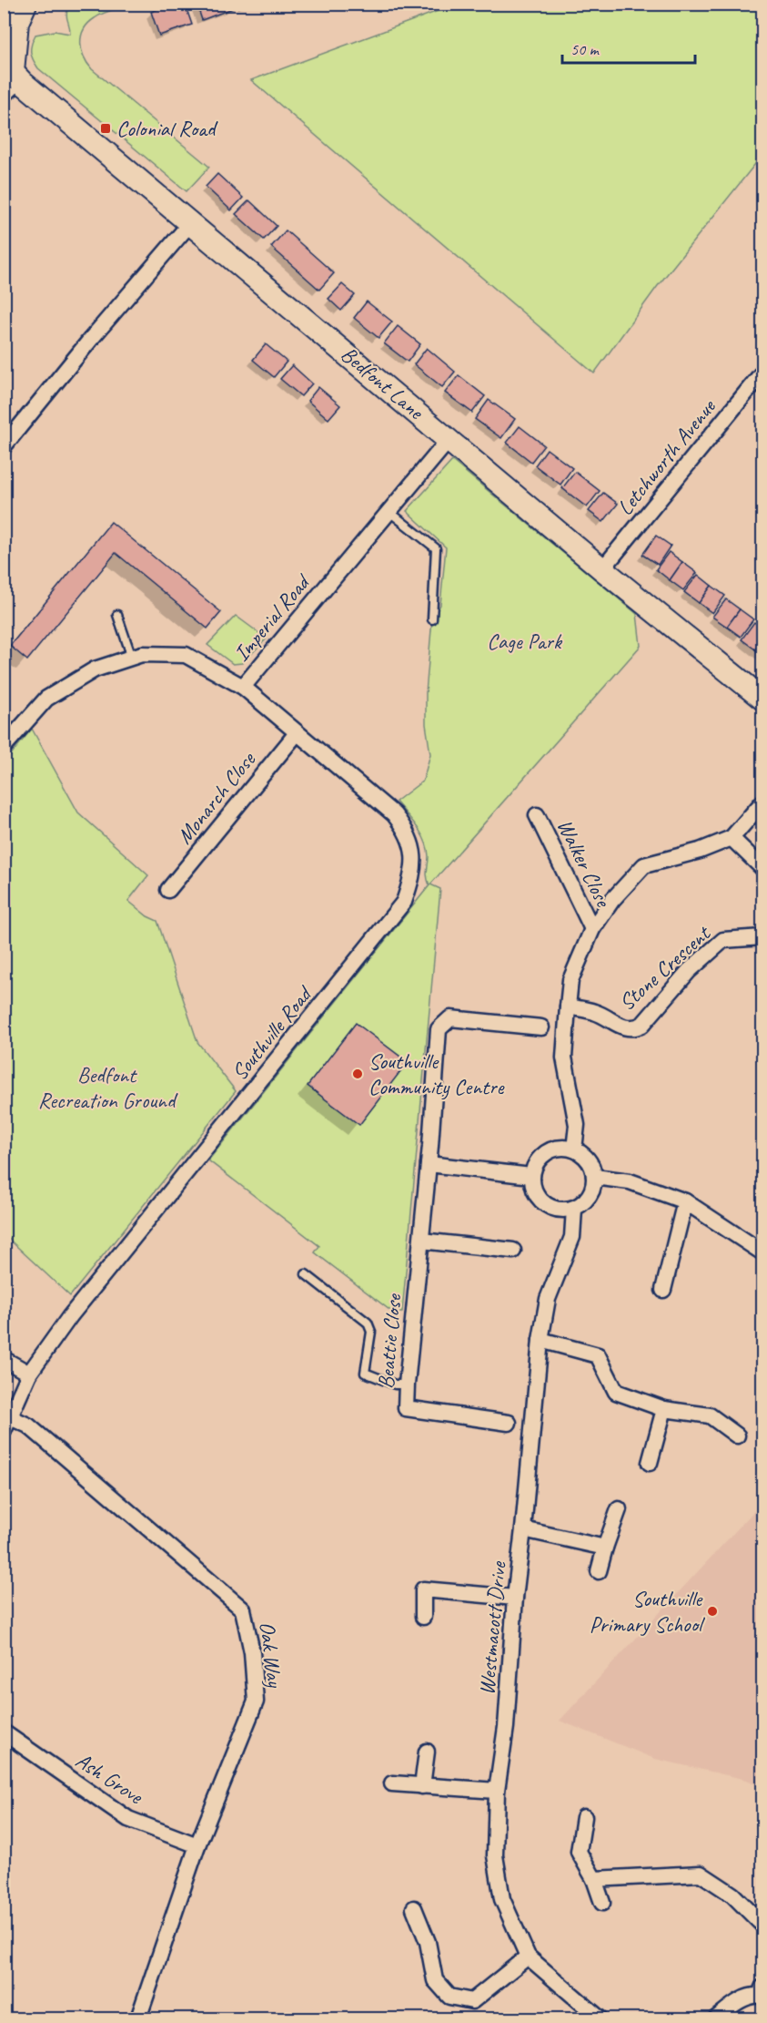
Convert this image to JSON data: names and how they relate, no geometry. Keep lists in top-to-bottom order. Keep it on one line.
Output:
{"streets":{"main road":["Bedfont Lane"],"street":["Letchworth Avenue","Imperial Road","Monarch Close","Walker Close","Stone Crescent","Southville Road","Beattie Close","Westmacott Drive","Oak Way","Ash Grove"]},"crossings":[["Bedfont Lane","Letchworth Avenue"],["Bedfont Lane","Imperial Road"],["Imperial Road","Southville Road"],["Monarch Close","Southville Road"],["Southville Road","Oak Way"],["Oak Way","Ash Grove"]],"parks":["Cage Park","Bedfont Recreation Ground"],"places":{"transit":["Colonial Road"],"other":["Southville Community Centre","Southville Primary School"]},"scale_bar":"50 m"}
